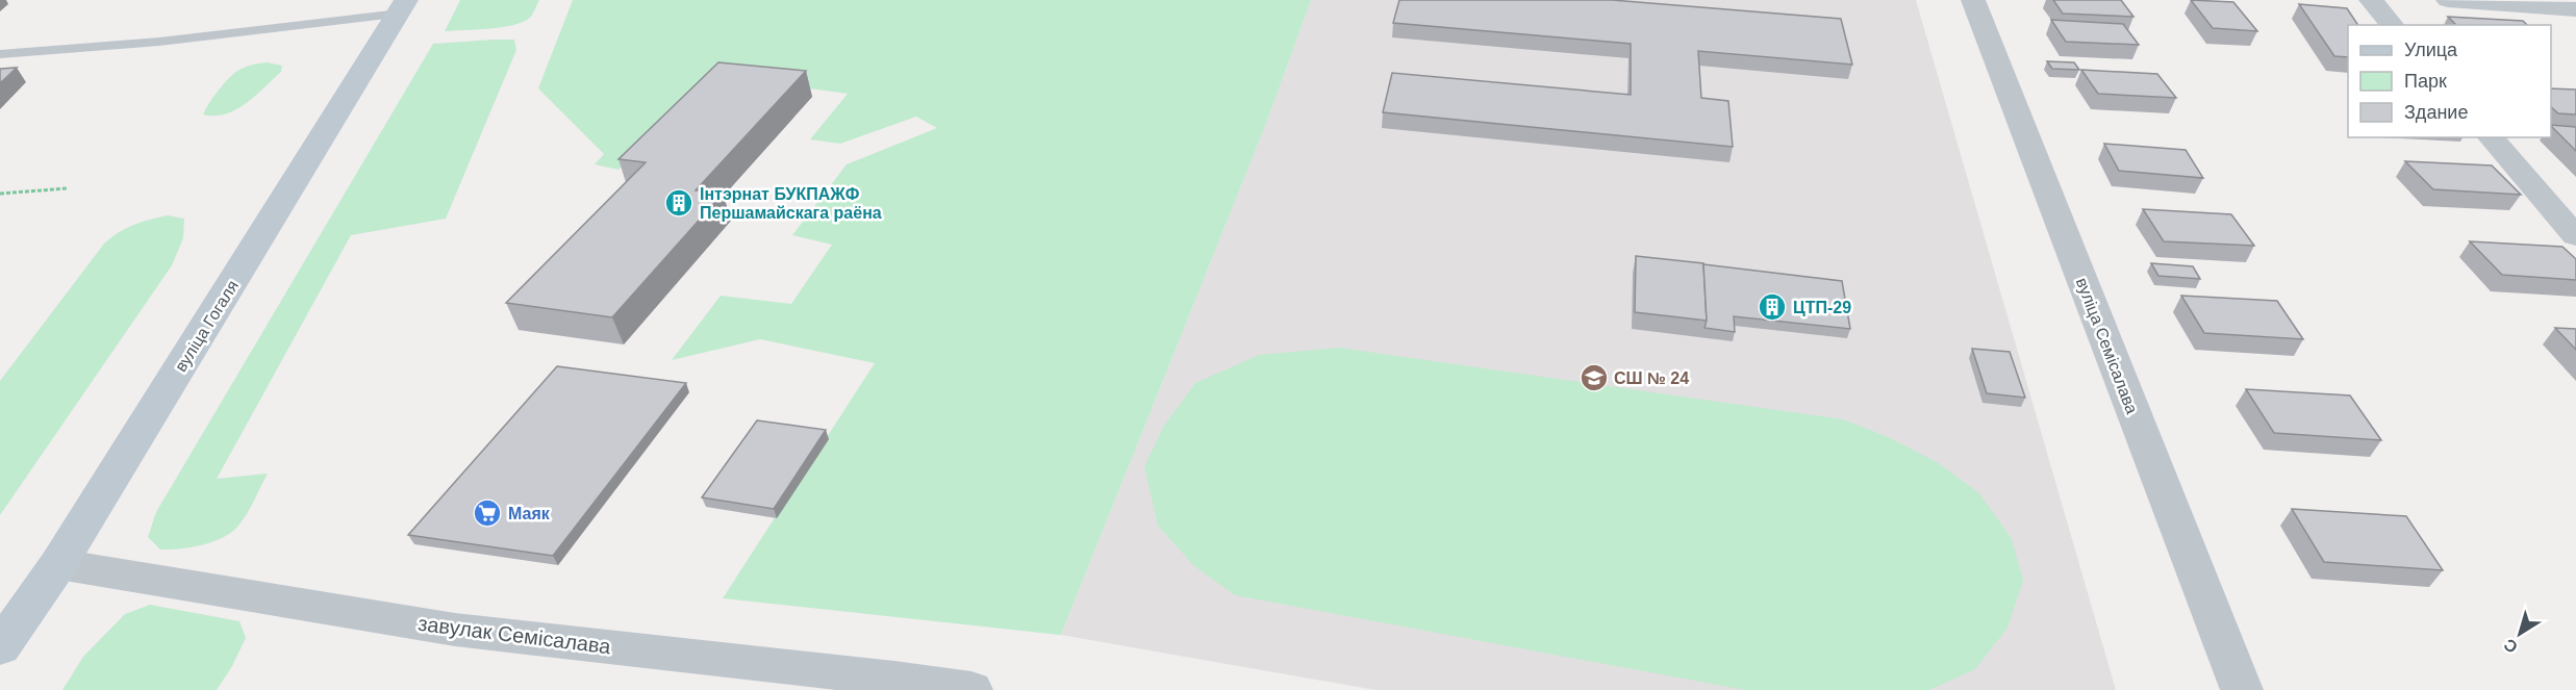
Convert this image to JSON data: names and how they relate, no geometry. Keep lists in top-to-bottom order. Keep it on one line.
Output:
{"streets":{"main road":["вуліца Гогаля"],"street":["вуліца Семісалава","завулак Семісалава"]},"crossings":[["вуліца Гогаля","завулак Семісалава"]],"places":{"building":["Інтэрнат БУКПАЖФ Першамайскага раёна","ЦТП-29"],"school or university":["СШ № 24"],"supermarket":["Маяк"]},"legend":["Улица","Парк","Здание"],"north":"bottom left"}
